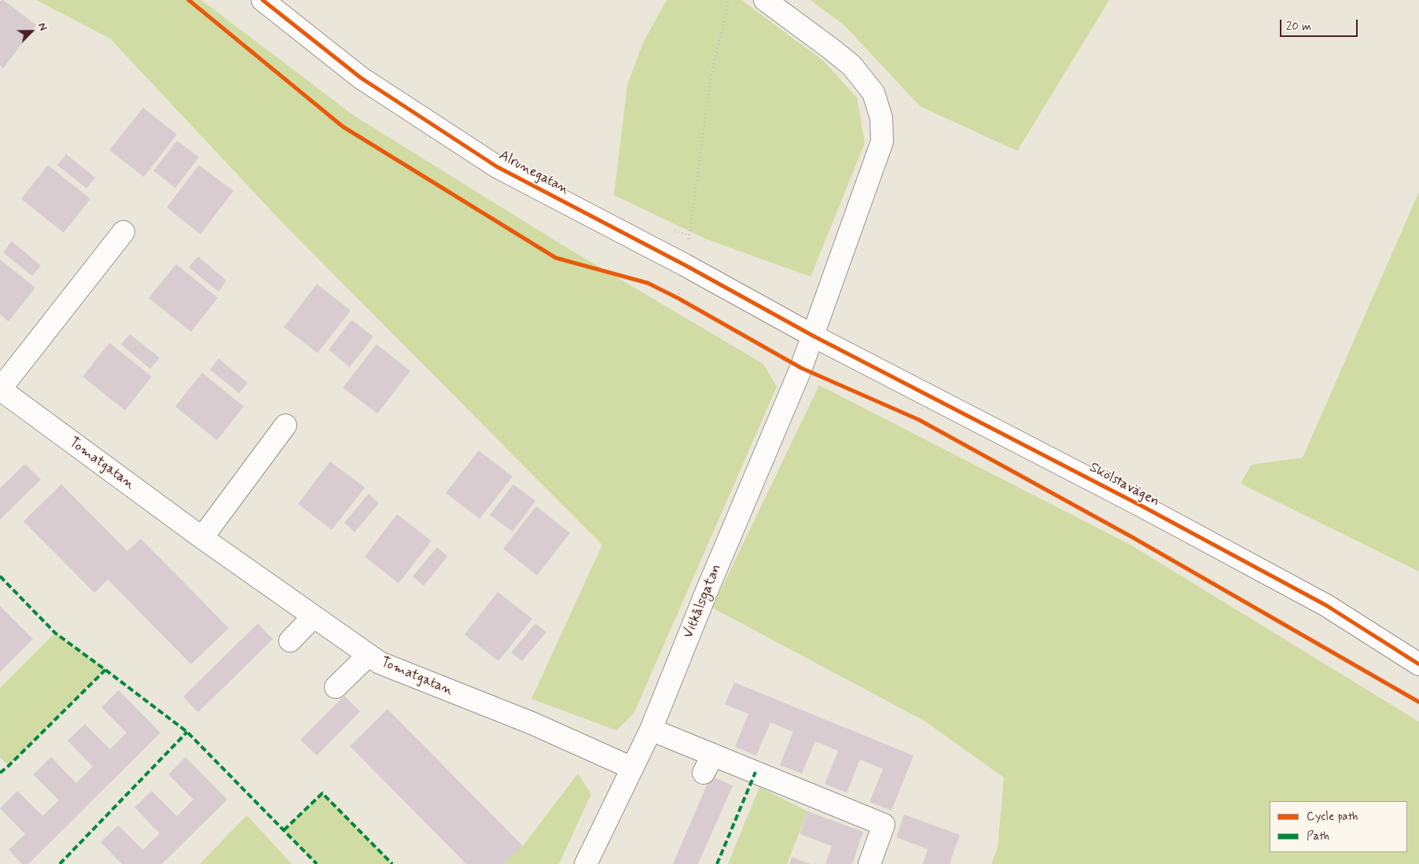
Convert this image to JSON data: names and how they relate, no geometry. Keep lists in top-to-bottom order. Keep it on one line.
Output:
{"streets":{"street":["Alrunegatan","Tomatgatan","Skölstavägen","Vitkålsgatan"]},"crossings":[["Alrunegatan","Skölstavägen"],["Alrunegatan","Vitkålsgatan"],["Tomatgatan","Vitkålsgatan"],["Skölstavägen","Vitkålsgatan"]],"legend":["Cycle path","Path"],"scale_bar":"20 m","north":"top right"}
